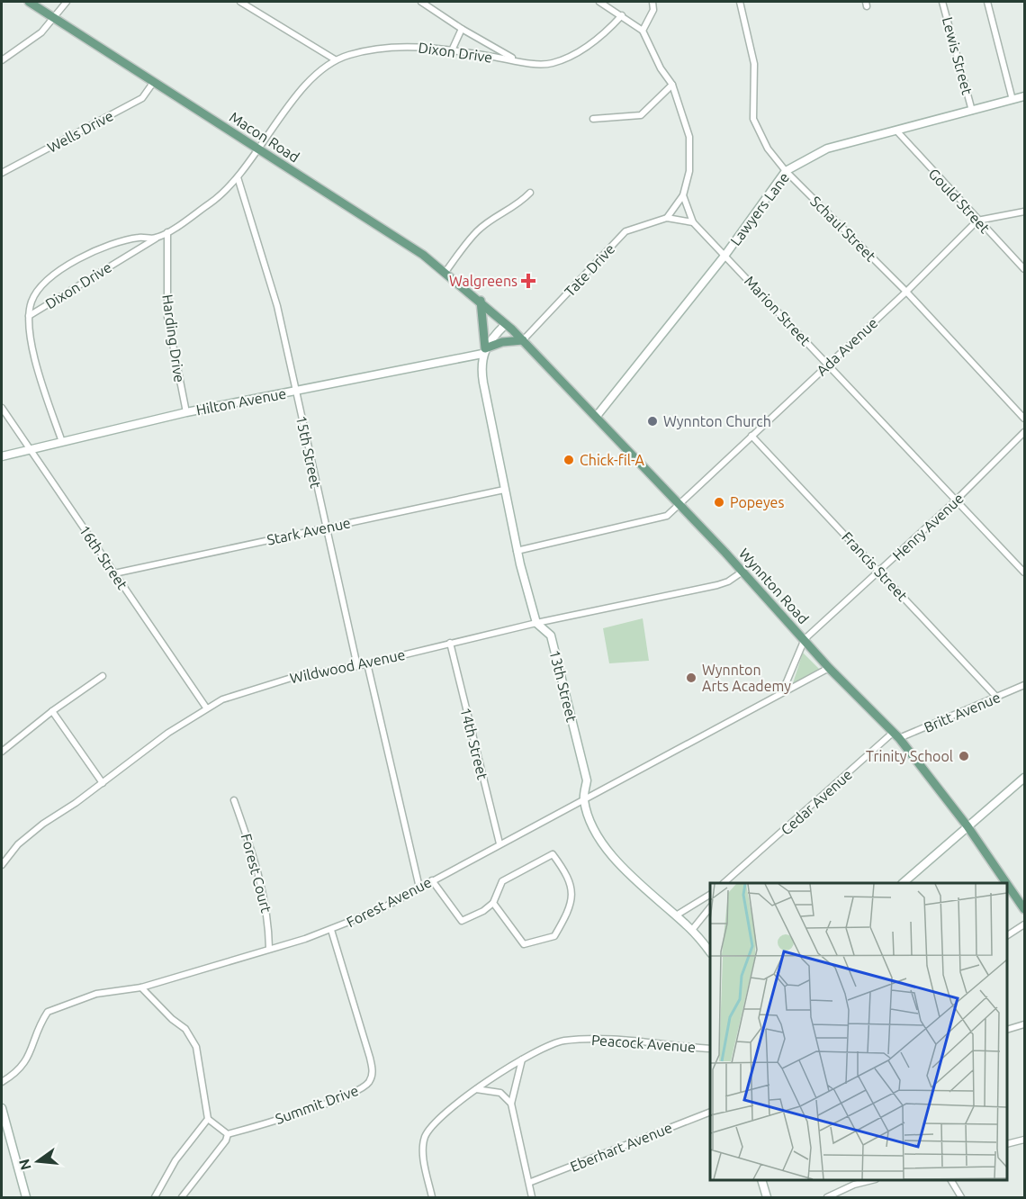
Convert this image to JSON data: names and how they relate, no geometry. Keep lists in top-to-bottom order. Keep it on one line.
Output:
{"streets":{"main road":["Macon Road","Wynnton Road"],"street":["Dixon Drive","Lewis Street","Wells Drive","Gould Street","Lawyers Lane","Schaul Street","Tate Drive","Marion Street","Harding Drive","Ada Avenue","Hilton Avenue","15th Street","Henry Avenue","Stark Avenue","16th Street","Francis Street","Wildwood Avenue","13th Street","Britt Avenue","14th Street","Cedar Avenue","Forest Court","Forest Avenue","Peacock Avenue","Summit Drive","Eberhart Avenue"]},"crossings":[["Dixon Drive","Macon Road"],["Dixon Drive","Harding Drive"],["Dixon Drive","Hilton Avenue"],["Dixon Drive","15th Street"],["Lewis Street","Lawyers Lane"],["Wells Drive","Macon Road"],["Macon Road","Wynnton Road"],["Gould Street","Lawyers Lane"],["Gould Street","Ada Avenue"],["Lawyers Lane","Schaul Street"],["Lawyers Lane","Marion Street"],["Lawyers Lane","Wynnton Road"],["Schaul Street","Ada Avenue"],["Tate Drive","Marion Street"],["Tate Drive","Wynnton Road"],["Marion Street","Ada Avenue"],["Marion Street","Henry Avenue"],["Harding Drive","Hilton Avenue"],["Ada Avenue","Francis Street"],["Ada Avenue","Wynnton Road"],["Hilton Avenue","15th Street"],["Hilton Avenue","16th Street"],["Hilton Avenue","13th Street"],["15th Street","Stark Avenue"],["15th Street","Wildwood Avenue"],["Henry Avenue","Francis Street"],["Henry Avenue","Wynnton Road"],["Stark Avenue","16th Street"],["Stark Avenue","13th Street"],["16th Street","Wildwood Avenue"],["Francis Street","Britt Avenue"],["Wynnton Road","Wildwood Avenue"],["Wynnton Road","Britt Avenue"],["Wynnton Road","Cedar Avenue"],["Wynnton Road","Forest Avenue"],["Wildwood Avenue","13th Street"],["Wildwood Avenue","14th Street"],["13th Street","Forest Avenue"],["Britt Avenue","Cedar Avenue"],["14th Street","Forest Avenue"],["Forest Court","Forest Avenue"],["Forest Avenue","Summit Drive"]],"places":{"health":["Walgreens"],"other":["Wynnton Church","Chick-fil-A","Popeyes","Wynnton Arts Academy","Trinity School"]},"north":"left"}
